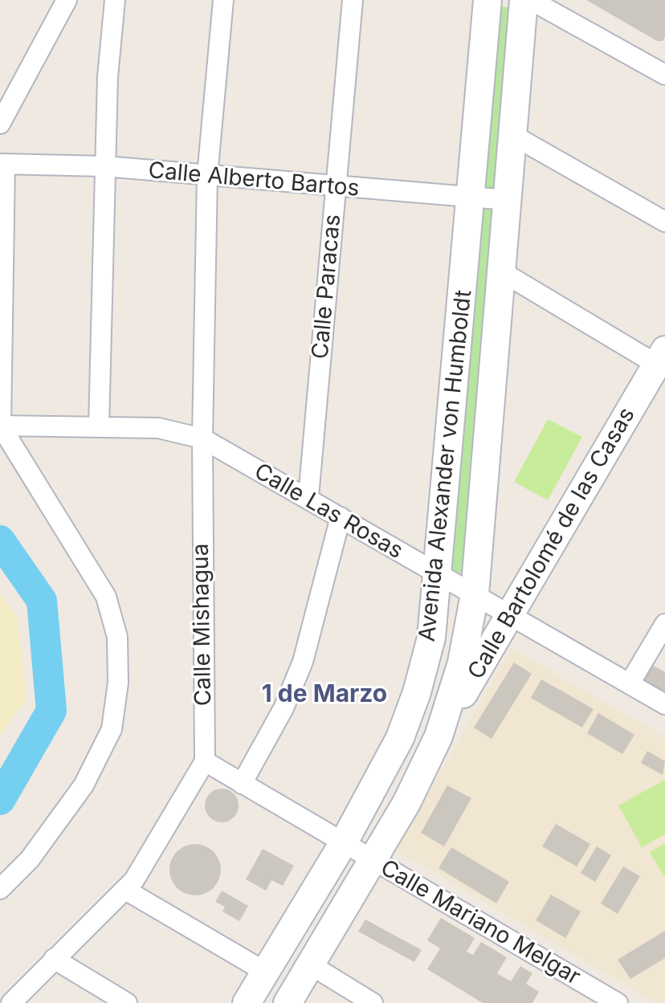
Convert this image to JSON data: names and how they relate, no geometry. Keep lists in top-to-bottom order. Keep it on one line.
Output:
{"streets":{"main road":["Avenida Alexander von Humboldt","Calle Bartolomé de las Casas"],"street":["Calle Alberto Bartos","Calle Paracas","Calle Las Rosas","Calle Mishagua","Calle Mariano Melgar"]},"crossings":[["Calle Alberto Bartos","Calle Paracas"],["Calle Alberto Bartos","Avenida Alexander von Humboldt"],["Calle Alberto Bartos","Calle Mishagua"],["Calle Paracas","Calle Las Rosas"],["Avenida Alexander von Humboldt","Calle Las Rosas"],["Avenida Alexander von Humboldt","Calle Bartolomé de las Casas"],["Avenida Alexander von Humboldt","Calle Mariano Melgar"],["Calle Las Rosas","Calle Bartolomé de las Casas"],["Calle Las Rosas","Calle Mishagua"],["Calle Mishagua","Calle Mariano Melgar"]],"districts":["1 de Marzo"]}
